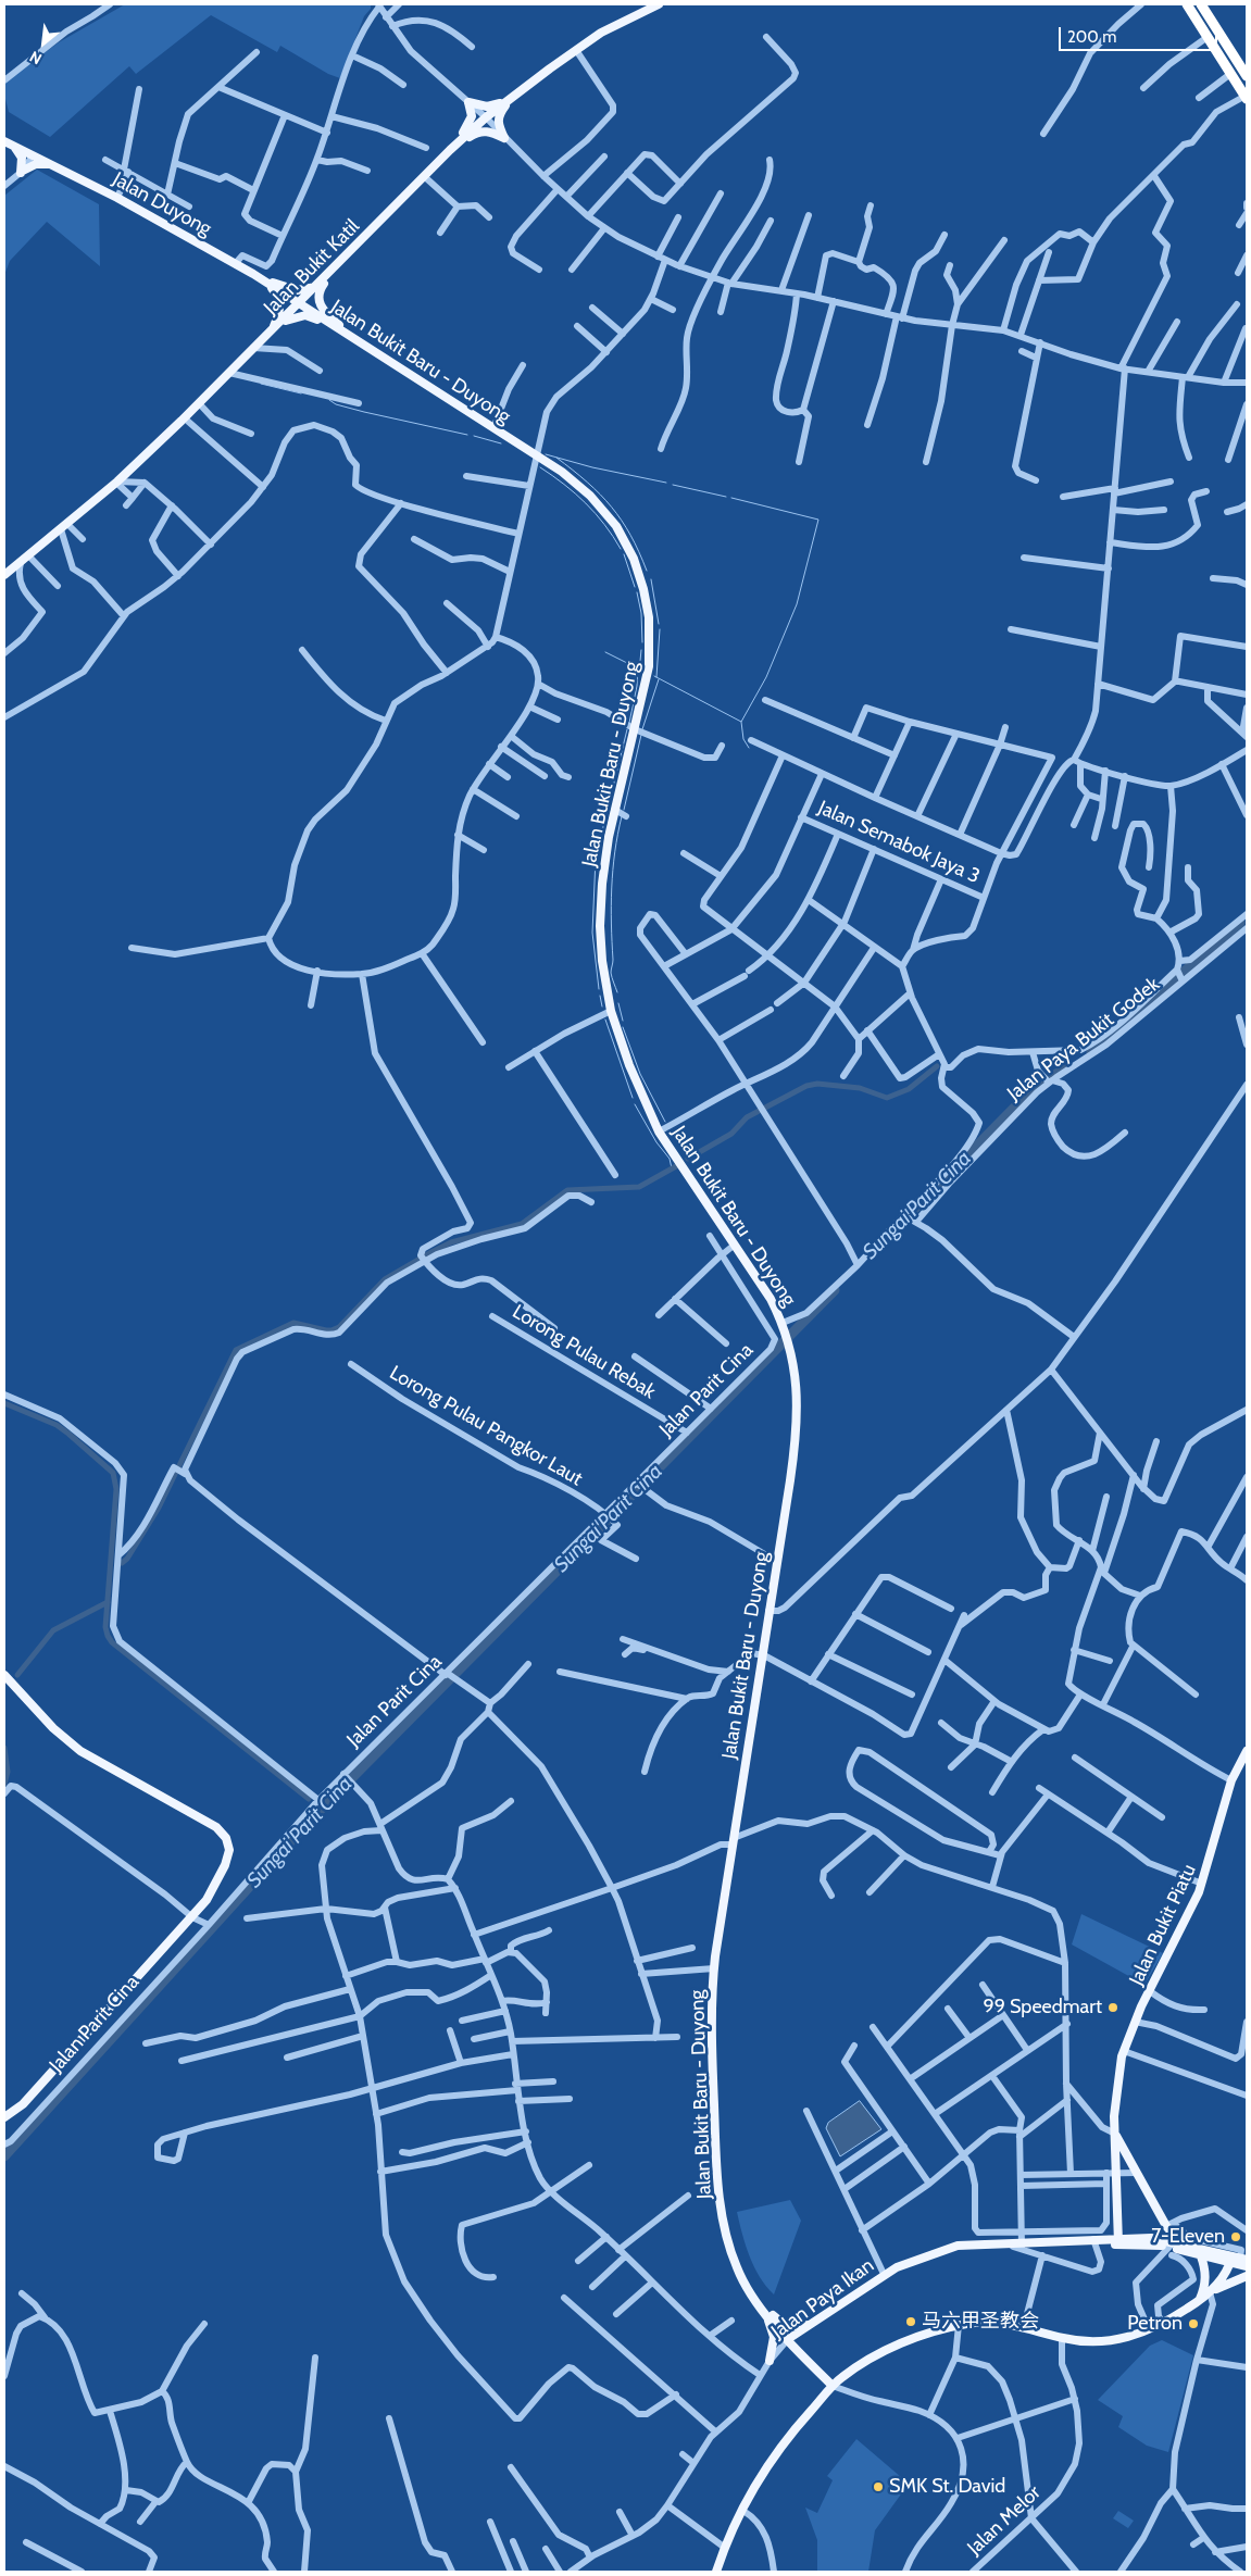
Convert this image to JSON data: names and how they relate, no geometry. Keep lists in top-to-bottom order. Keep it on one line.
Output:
{"streets":{"main road":["Jalan Duyong","Jalan Bukit Katil","Jalan Bukit Baru - Duyong","Jalan Bukit Piatu","Jalan Paya Ikan"],"street":["Jalan Semabok Jaya 3","Jalan Paya Bukit Godek","Lorong Pulau Rebak","Jalan Parit Cina","Lorong Pulau Pangkor Laut","Jalan Melor"]},"crossings":[["Jalan Duyong","Jalan Bukit Katil"],["Jalan Duyong","Jalan Bukit Baru - Duyong"],["Jalan Bukit Katil","Jalan Bukit Baru - Duyong"],["Jalan Bukit Baru - Duyong","Jalan Paya Ikan"],["Lorong Pulau Rebak","Jalan Parit Cina"],["Jalan Parit Cina","Lorong Pulau Pangkor Laut"]],"water":["Sungai Parit Cina"],"places":["99 Speedmart","7-Eleven","马六甲圣教会","Petron","SMK St. David"],"scale_bar":"200 m","north":"bottom left"}
